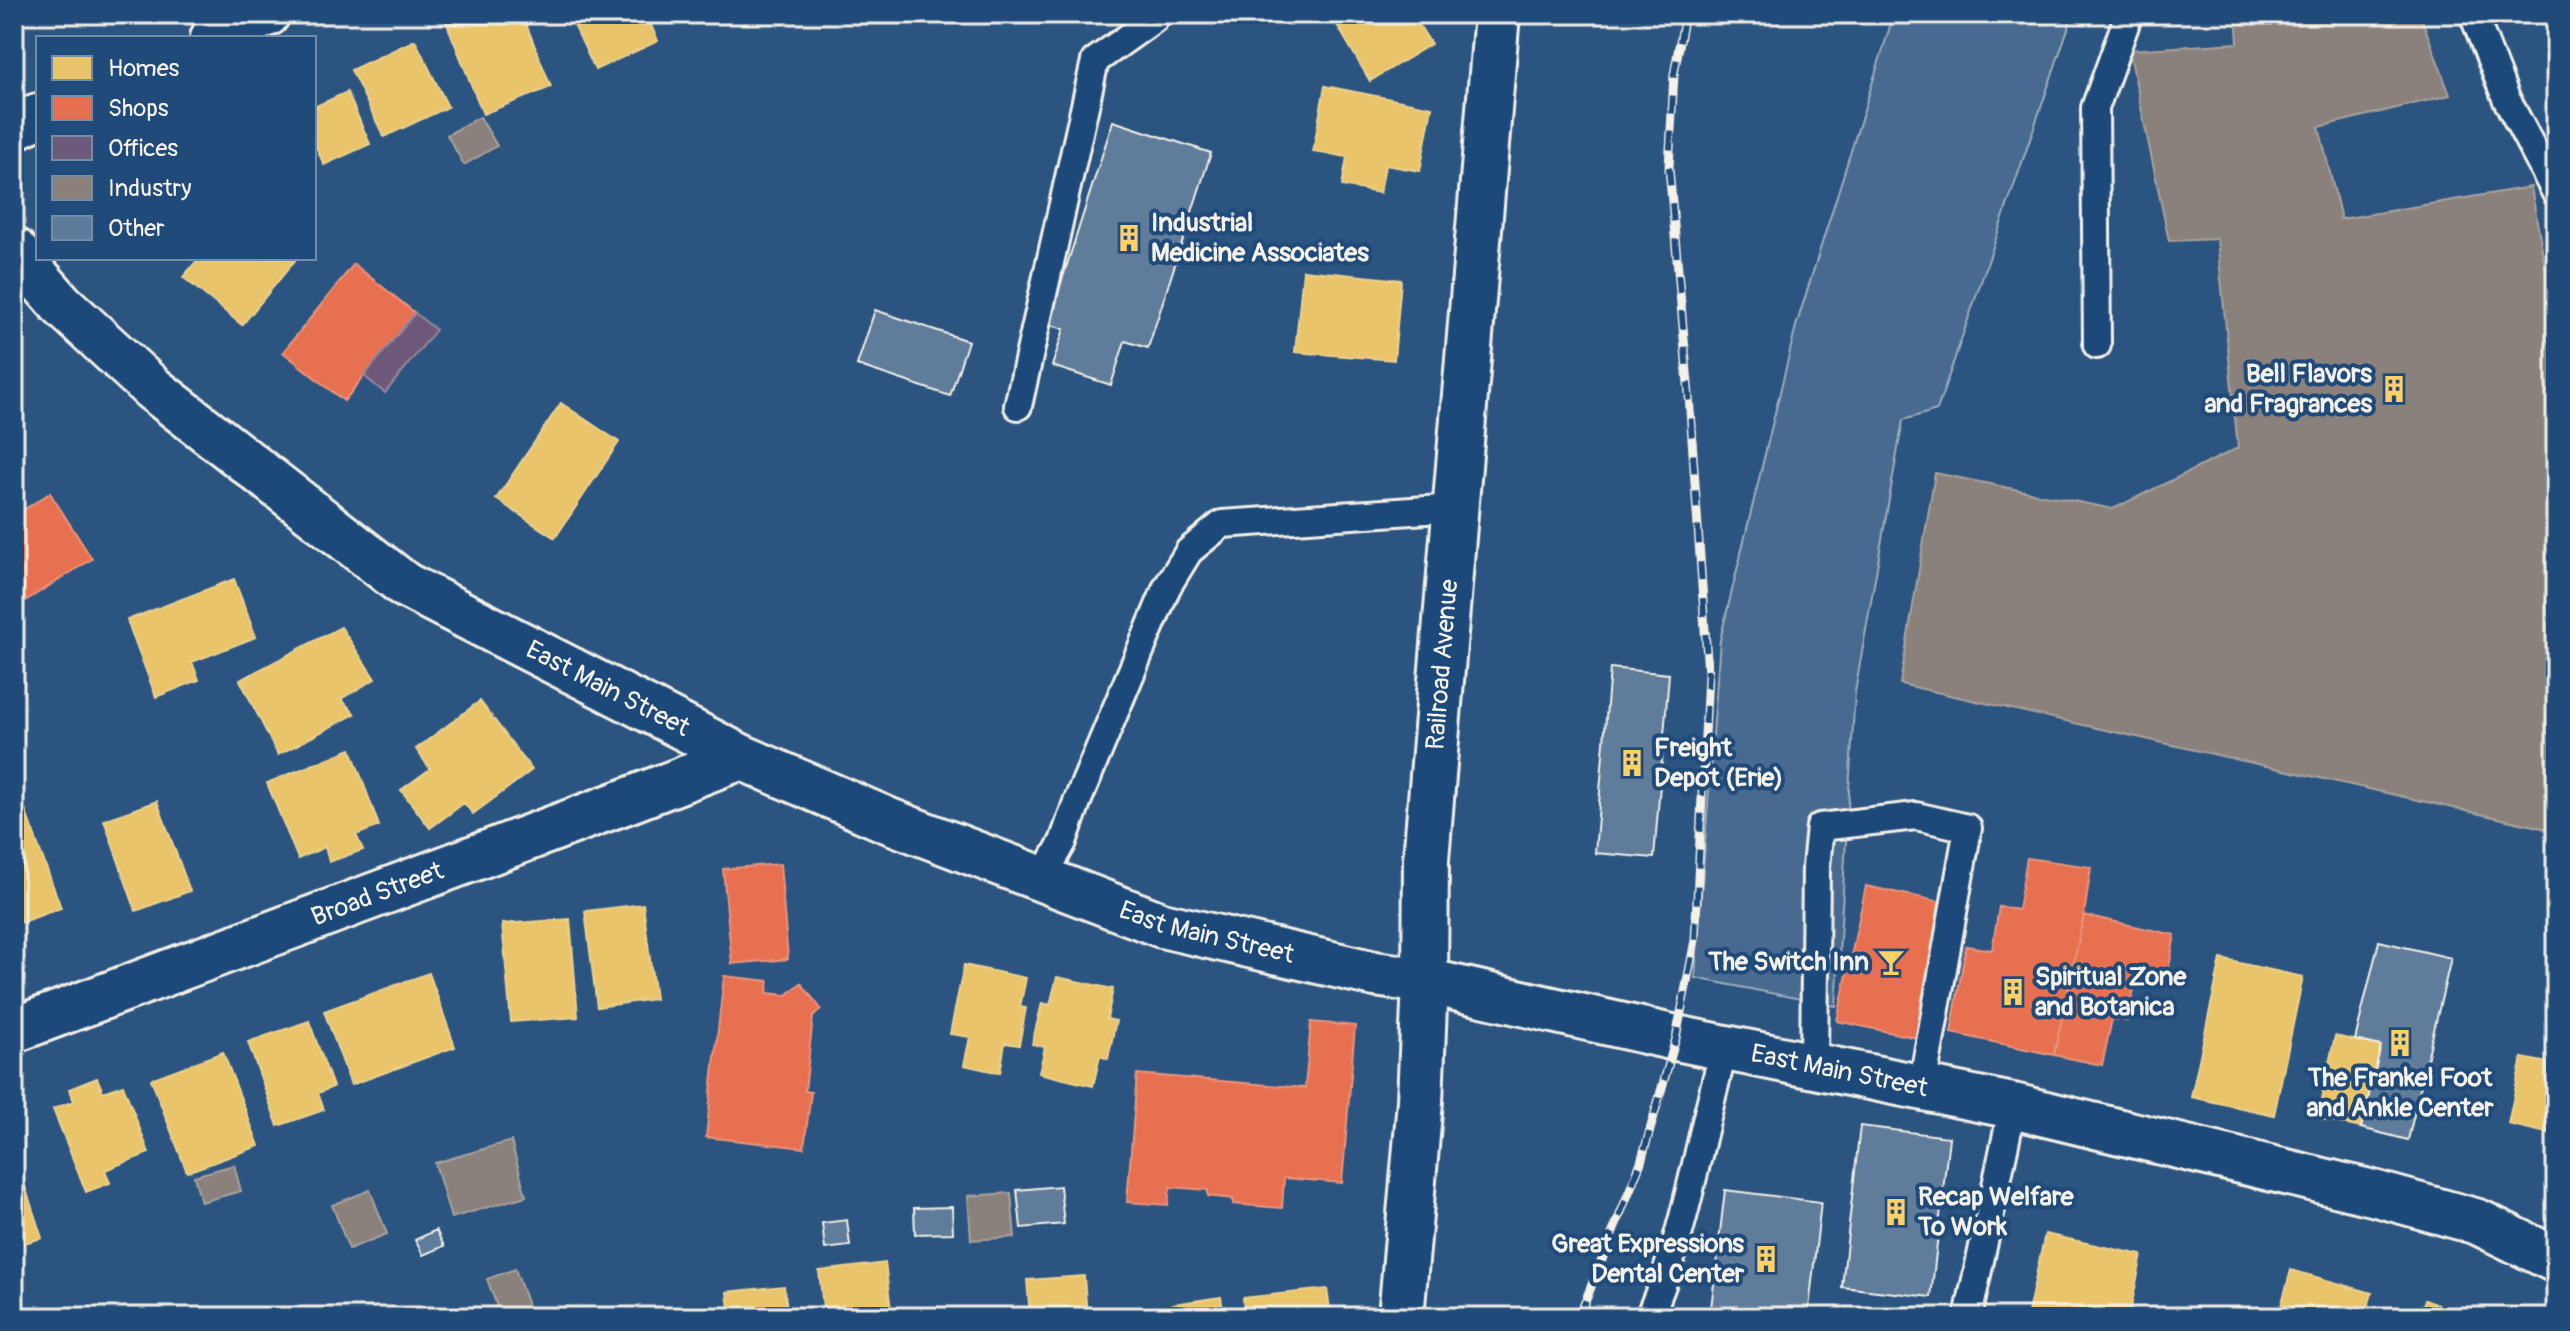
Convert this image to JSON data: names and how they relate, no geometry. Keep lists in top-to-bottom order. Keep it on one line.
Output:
{"streets":{"main road":["Railroad Avenue","East Main Street","Broad Street"]},"crossings":[["Railroad Avenue","East Main Street"],["East Main Street","Broad Street"]],"places":{"building":["Industrial Medicine Associates","Bell Flavors and Fragrances","Freight Depot (Erie)","Spiritual Zone and Botanica","The Frankel Foot and Ankle Center","Recap Welfare To Work","Great Expressions Dental Center"],"bar":["The Switch Inn"]},"legend":["Homes","Shops","Offices","Industry","Other"]}
